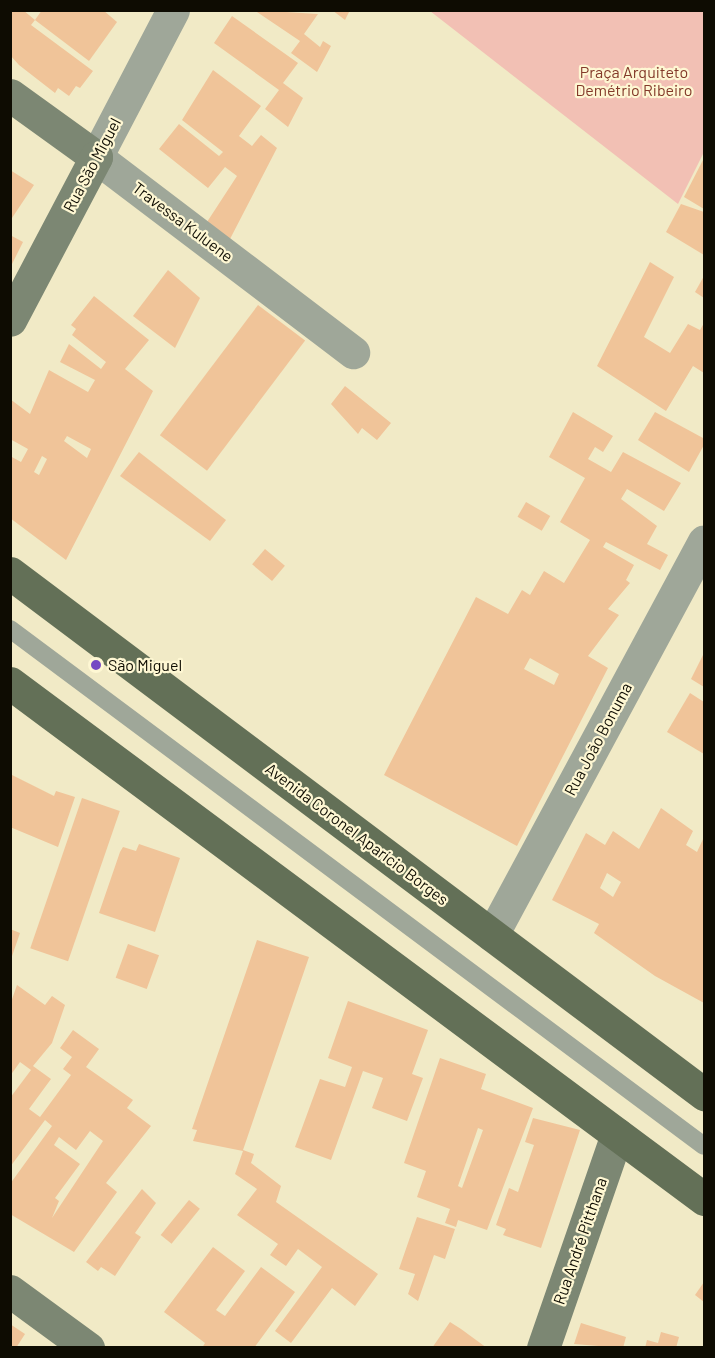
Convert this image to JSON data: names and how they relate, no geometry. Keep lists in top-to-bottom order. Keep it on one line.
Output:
{"streets":{"main road":["Avenida Coronel Aparício Borges"],"street":["Rua São Miguel","Travessa Kuluene","Rua João Bonuma","Rua André Pitthana"]},"crossings":[["Rua São Miguel","Travessa Kuluene"],["Rua João Bonuma","Avenida Coronel Aparício Borges"]],"parks":["Praça Arquiteto Demétrio Ribeiro"],"places":["São Miguel"]}
